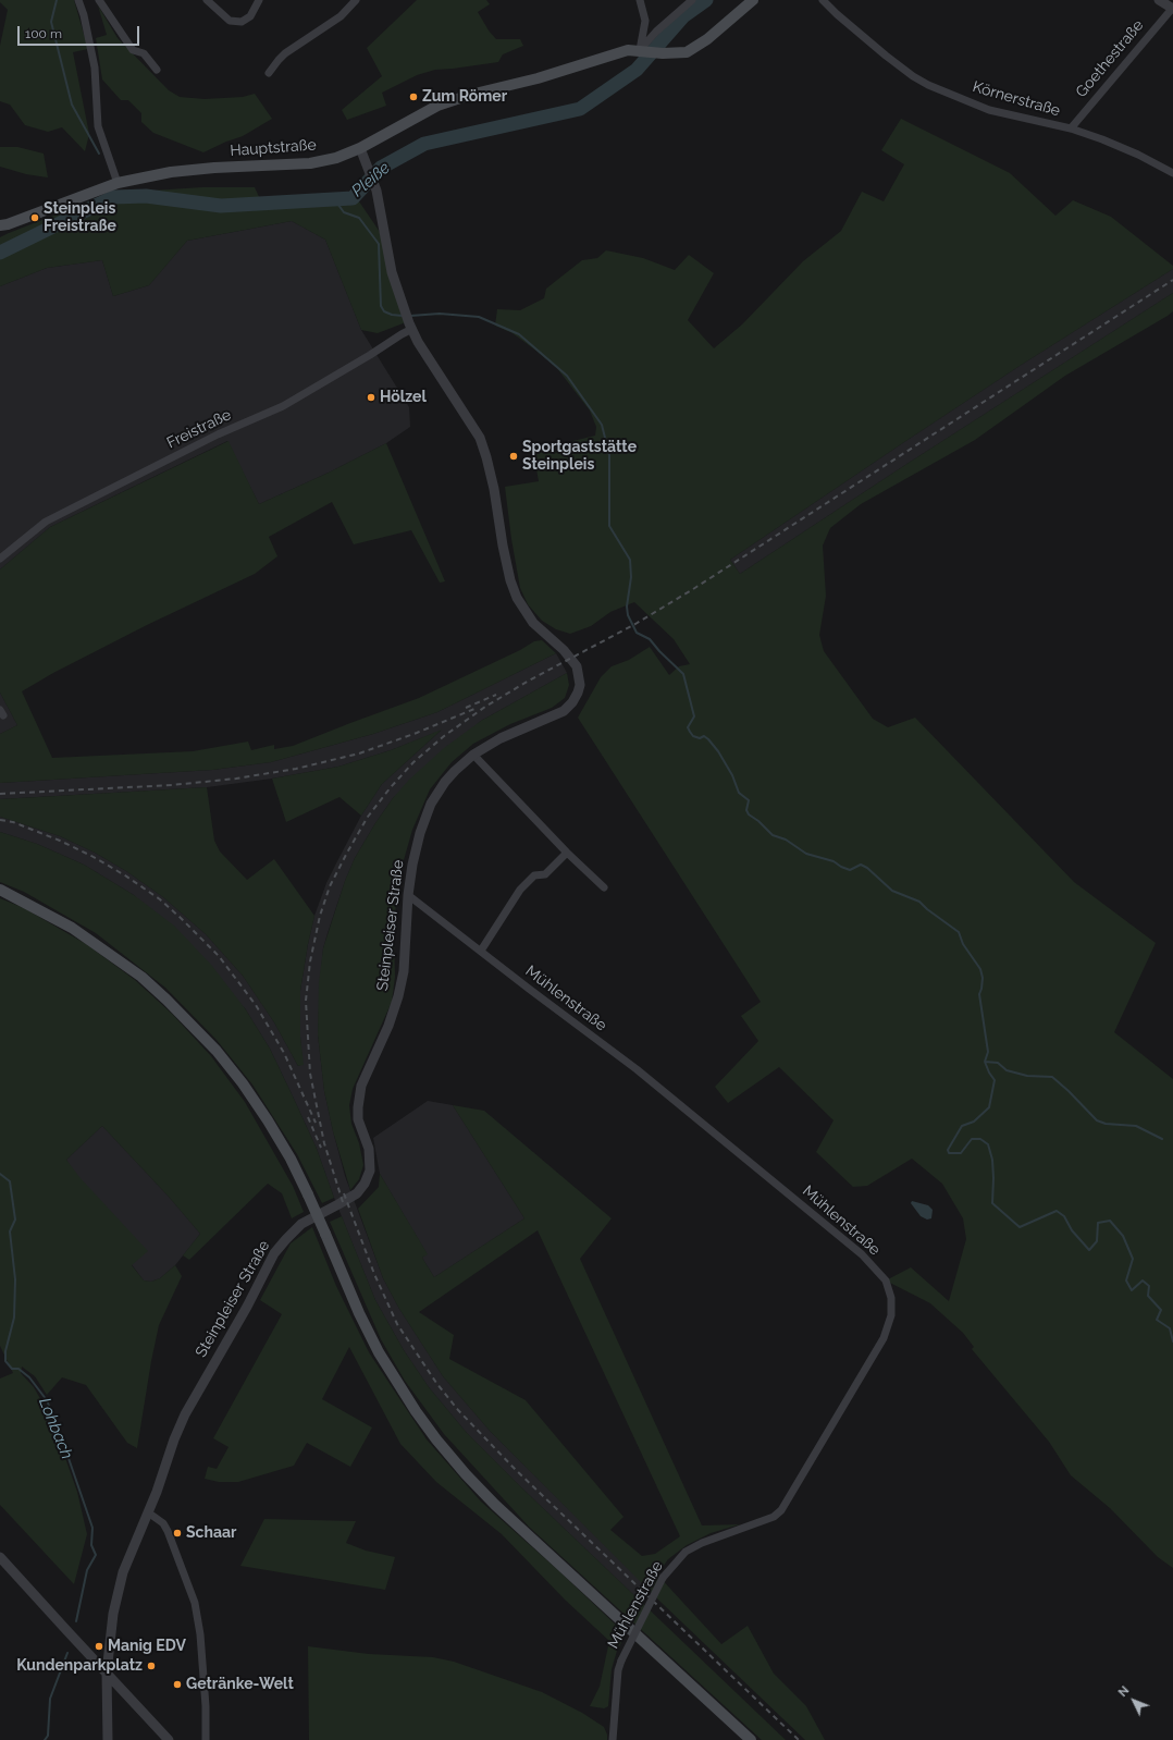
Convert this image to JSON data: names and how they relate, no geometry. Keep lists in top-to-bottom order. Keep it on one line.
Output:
{"streets":{"main road":["Hauptstraße"],"street":["Goethestraße","Körnerstraße","Freistraße","Steinpleiser Straße","Mühlenstraße"]},"crossings":[["Goethestraße","Körnerstraße"],["Freistraße","Steinpleiser Straße"],["Steinpleiser Straße","Mühlenstraße"]],"water":["Pleiße","Lohbach"],"places":["Zum Römer","Steinpleis Freistraße","Hölzel","Sportgaststätte Steinpleis","Schaar","Manig EDV","Kundenparkplatz","Getränke-Welt"],"scale_bar":"100 m","north":"top left"}
